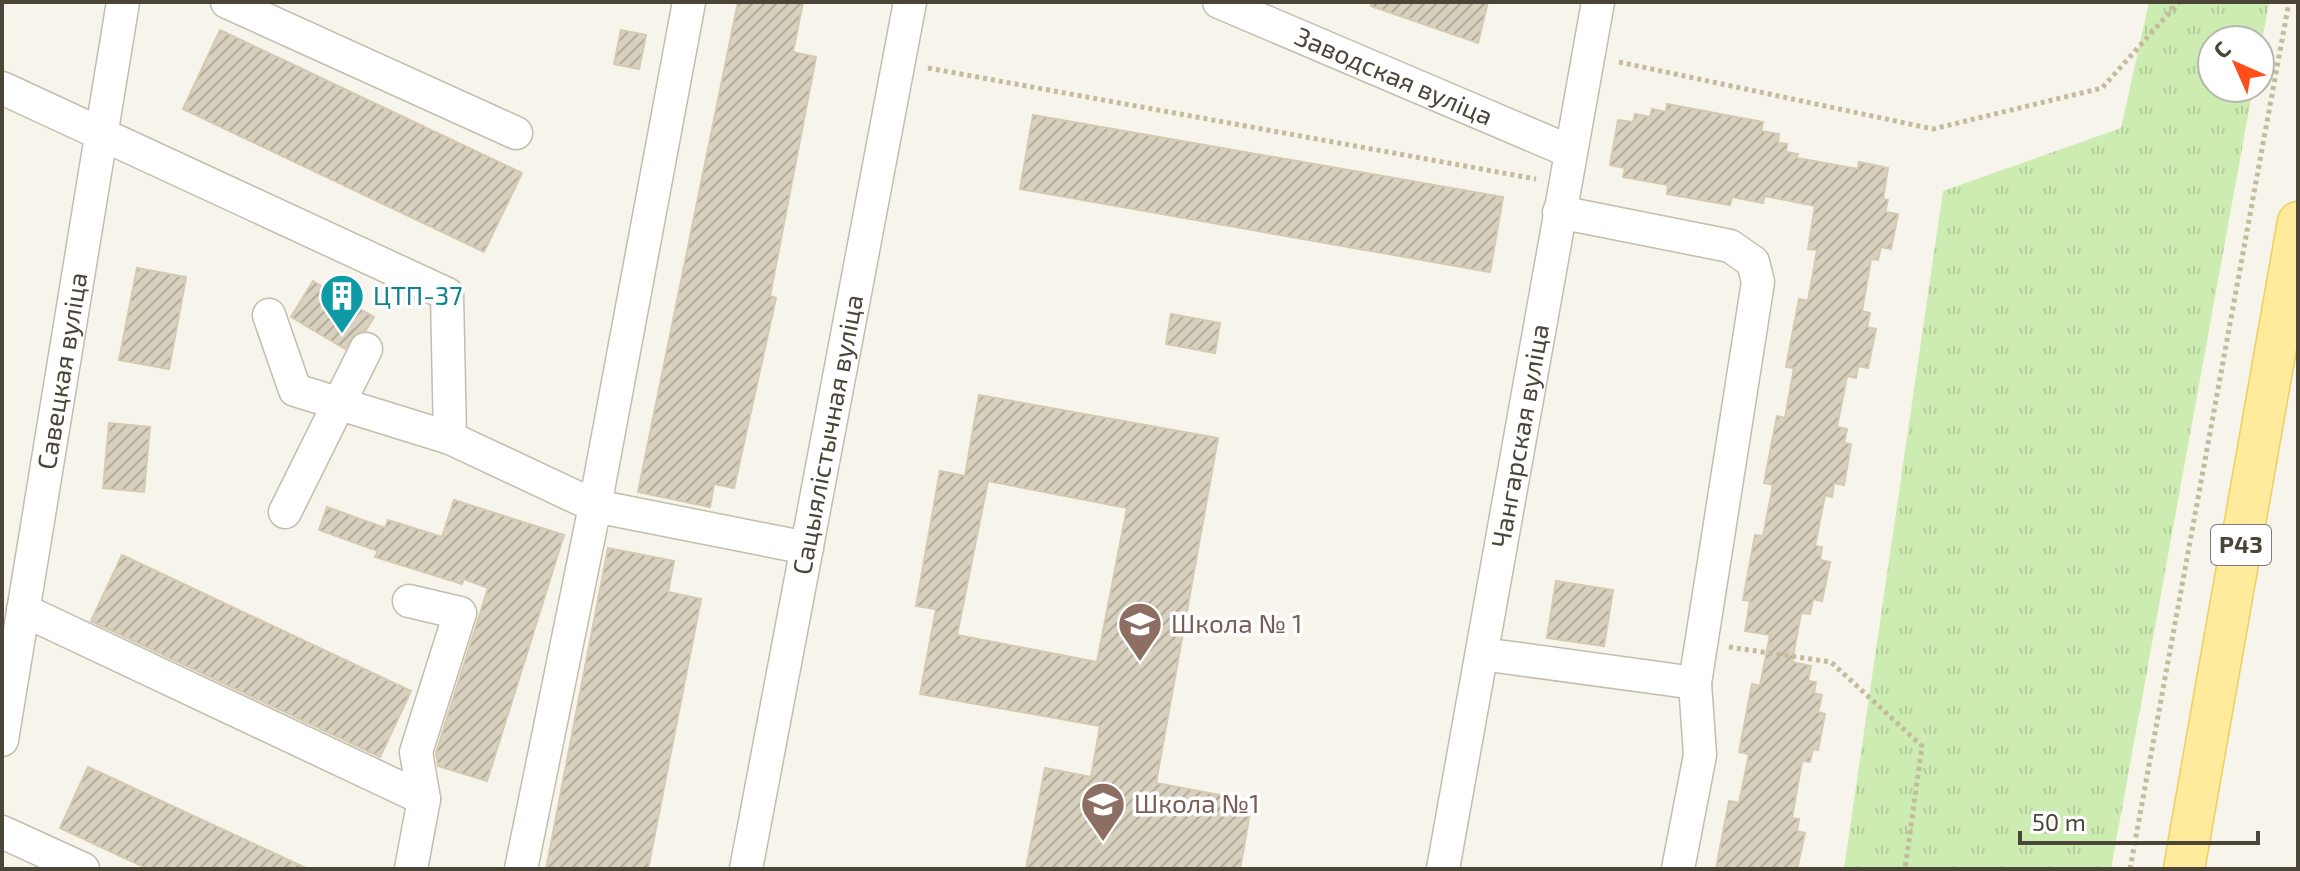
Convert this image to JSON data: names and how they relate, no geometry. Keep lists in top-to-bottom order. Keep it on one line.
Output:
{"streets":{"main road":["Р43"],"street":["Заводская вуліца","Савецкая вуліца","Сацыялістычная вуліца","Чангарская вуліца"]},"crossings":[["Заводская вуліца","Чангарская вуліца"]],"places":{"building":["ЦТП-37"],"school or university":["Школа № 1","Школа №1"]},"scale_bar":"50 m","north":"top left"}
